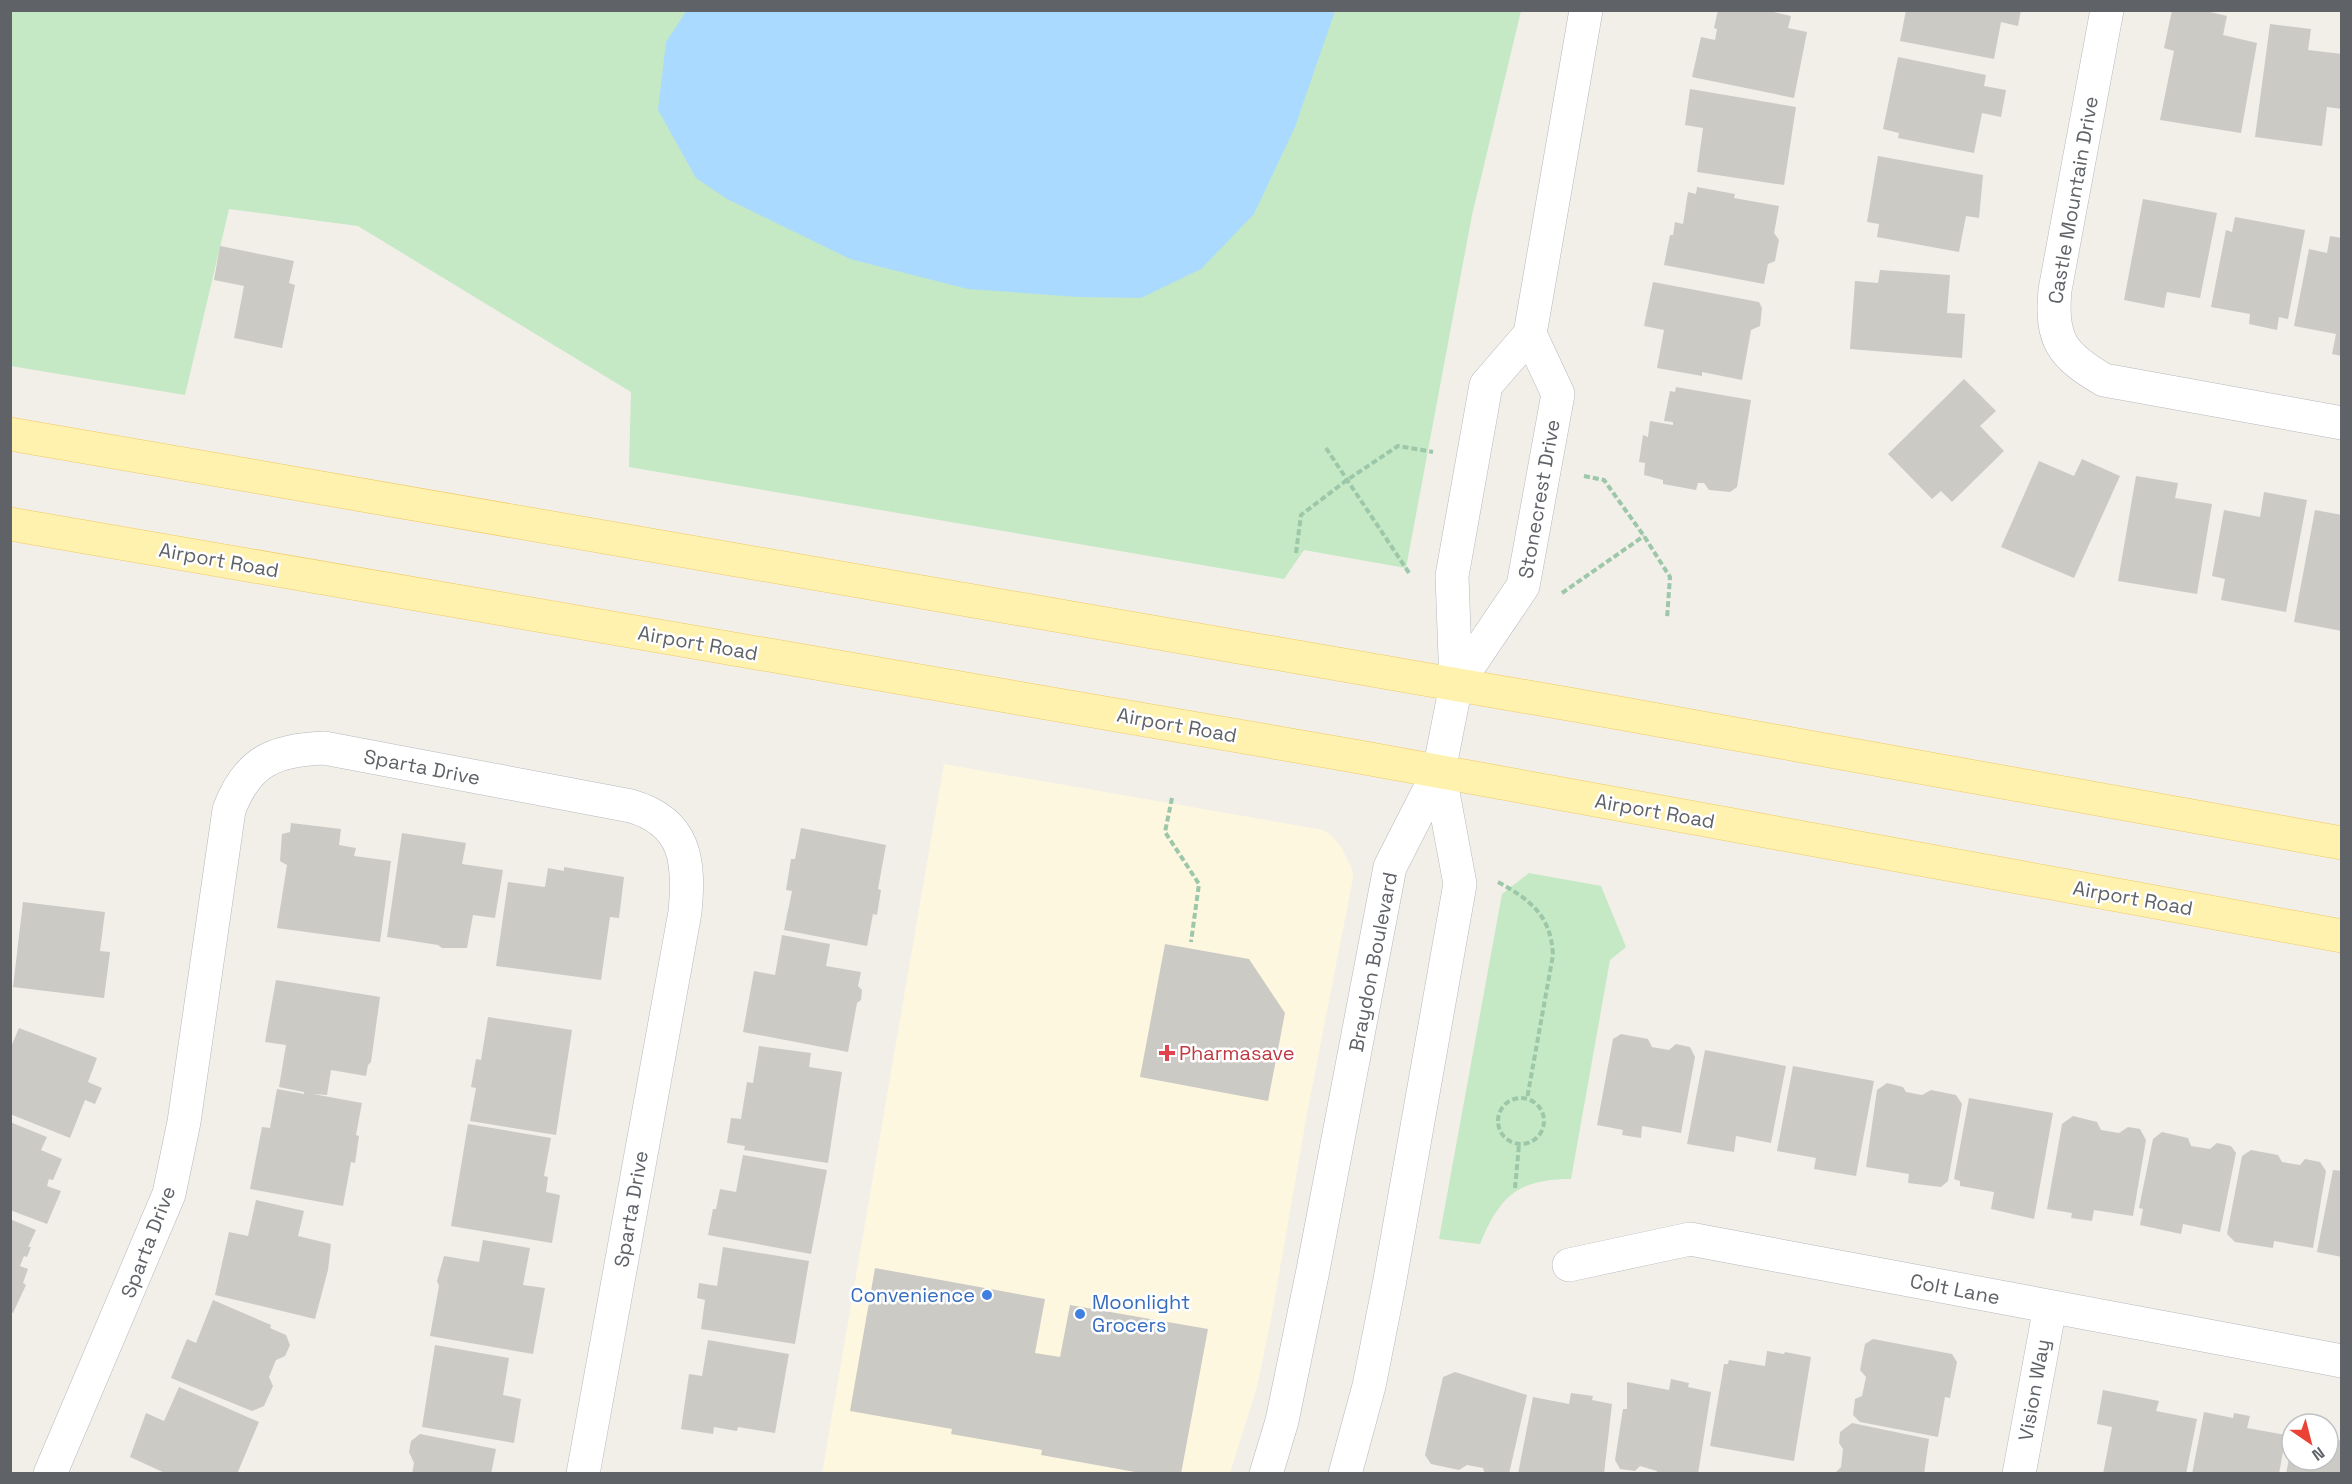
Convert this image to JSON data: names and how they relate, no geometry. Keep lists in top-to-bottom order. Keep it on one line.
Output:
{"streets":{"main road":["Airport Road"],"street":["Castle Mountain Drive","Stonecrest Drive","Sparta Drive","Braydon Boulevard","Colt Lane","Vision Way"]},"crossings":[["Stonecrest Drive","Airport Road"],["Stonecrest Drive","Braydon Boulevard"],["Airport Road","Braydon Boulevard"],["Colt Lane","Vision Way"]],"places":{"health":["Pharmasave"],"other":["Convenience","Moonlight Grocers"]},"north":"bottom right"}
